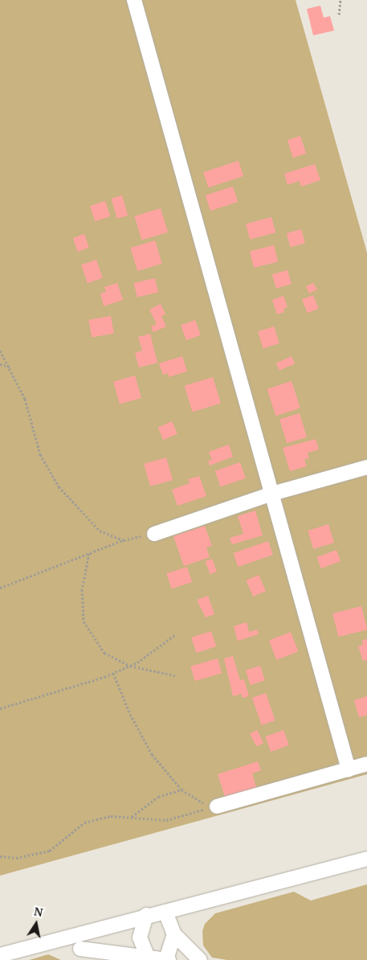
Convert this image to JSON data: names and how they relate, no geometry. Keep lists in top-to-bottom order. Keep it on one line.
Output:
{"north":"top"}
